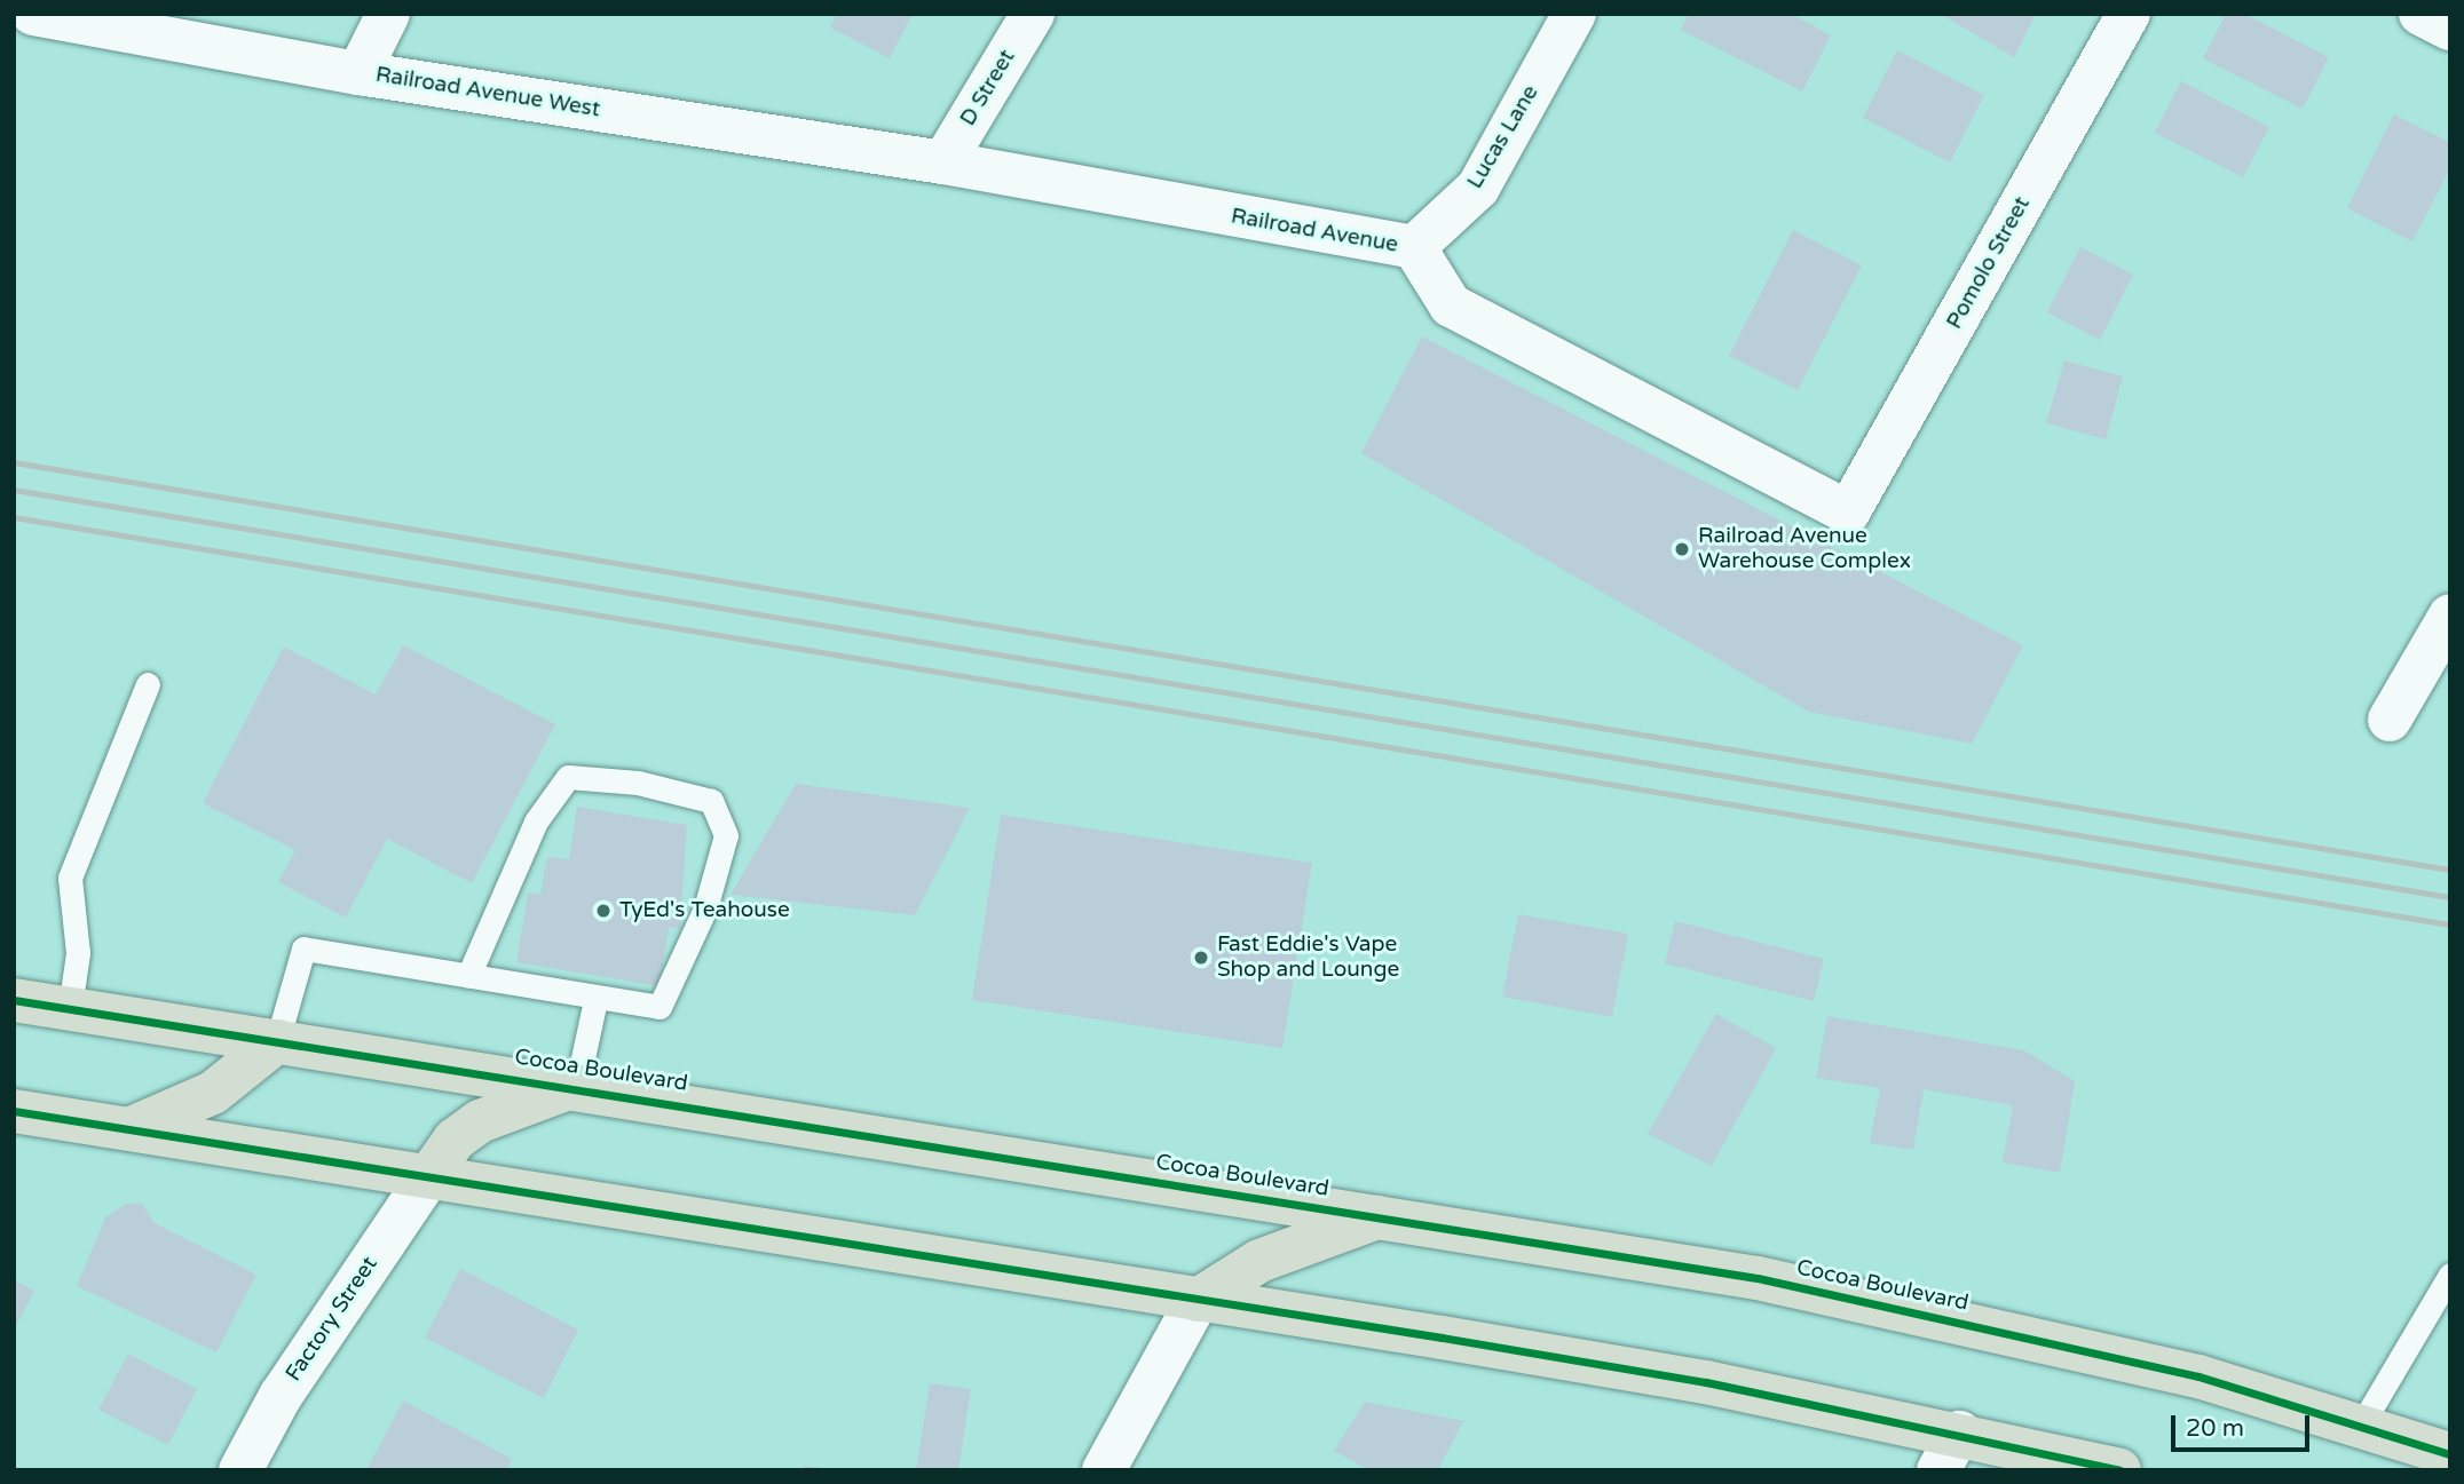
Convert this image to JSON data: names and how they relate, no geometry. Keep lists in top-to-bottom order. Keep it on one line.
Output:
{"streets":{"main road":["Cocoa Boulevard"],"street":["D Street","Railroad Avenue West","Lucas Lane","Railroad Avenue","Pomolo Street","Factory Street"]},"crossings":[["D Street","Railroad Avenue West"],["D Street","Railroad Avenue"],["Railroad Avenue West","Railroad Avenue"],["Lucas Lane","Railroad Avenue"],["Railroad Avenue","Pomolo Street"]],"places":["Railroad Avenue Warehouse Complex","TyEd's Teahouse","Fast Eddie's Vape Shop and Lounge"],"scale_bar":"20 m"}
